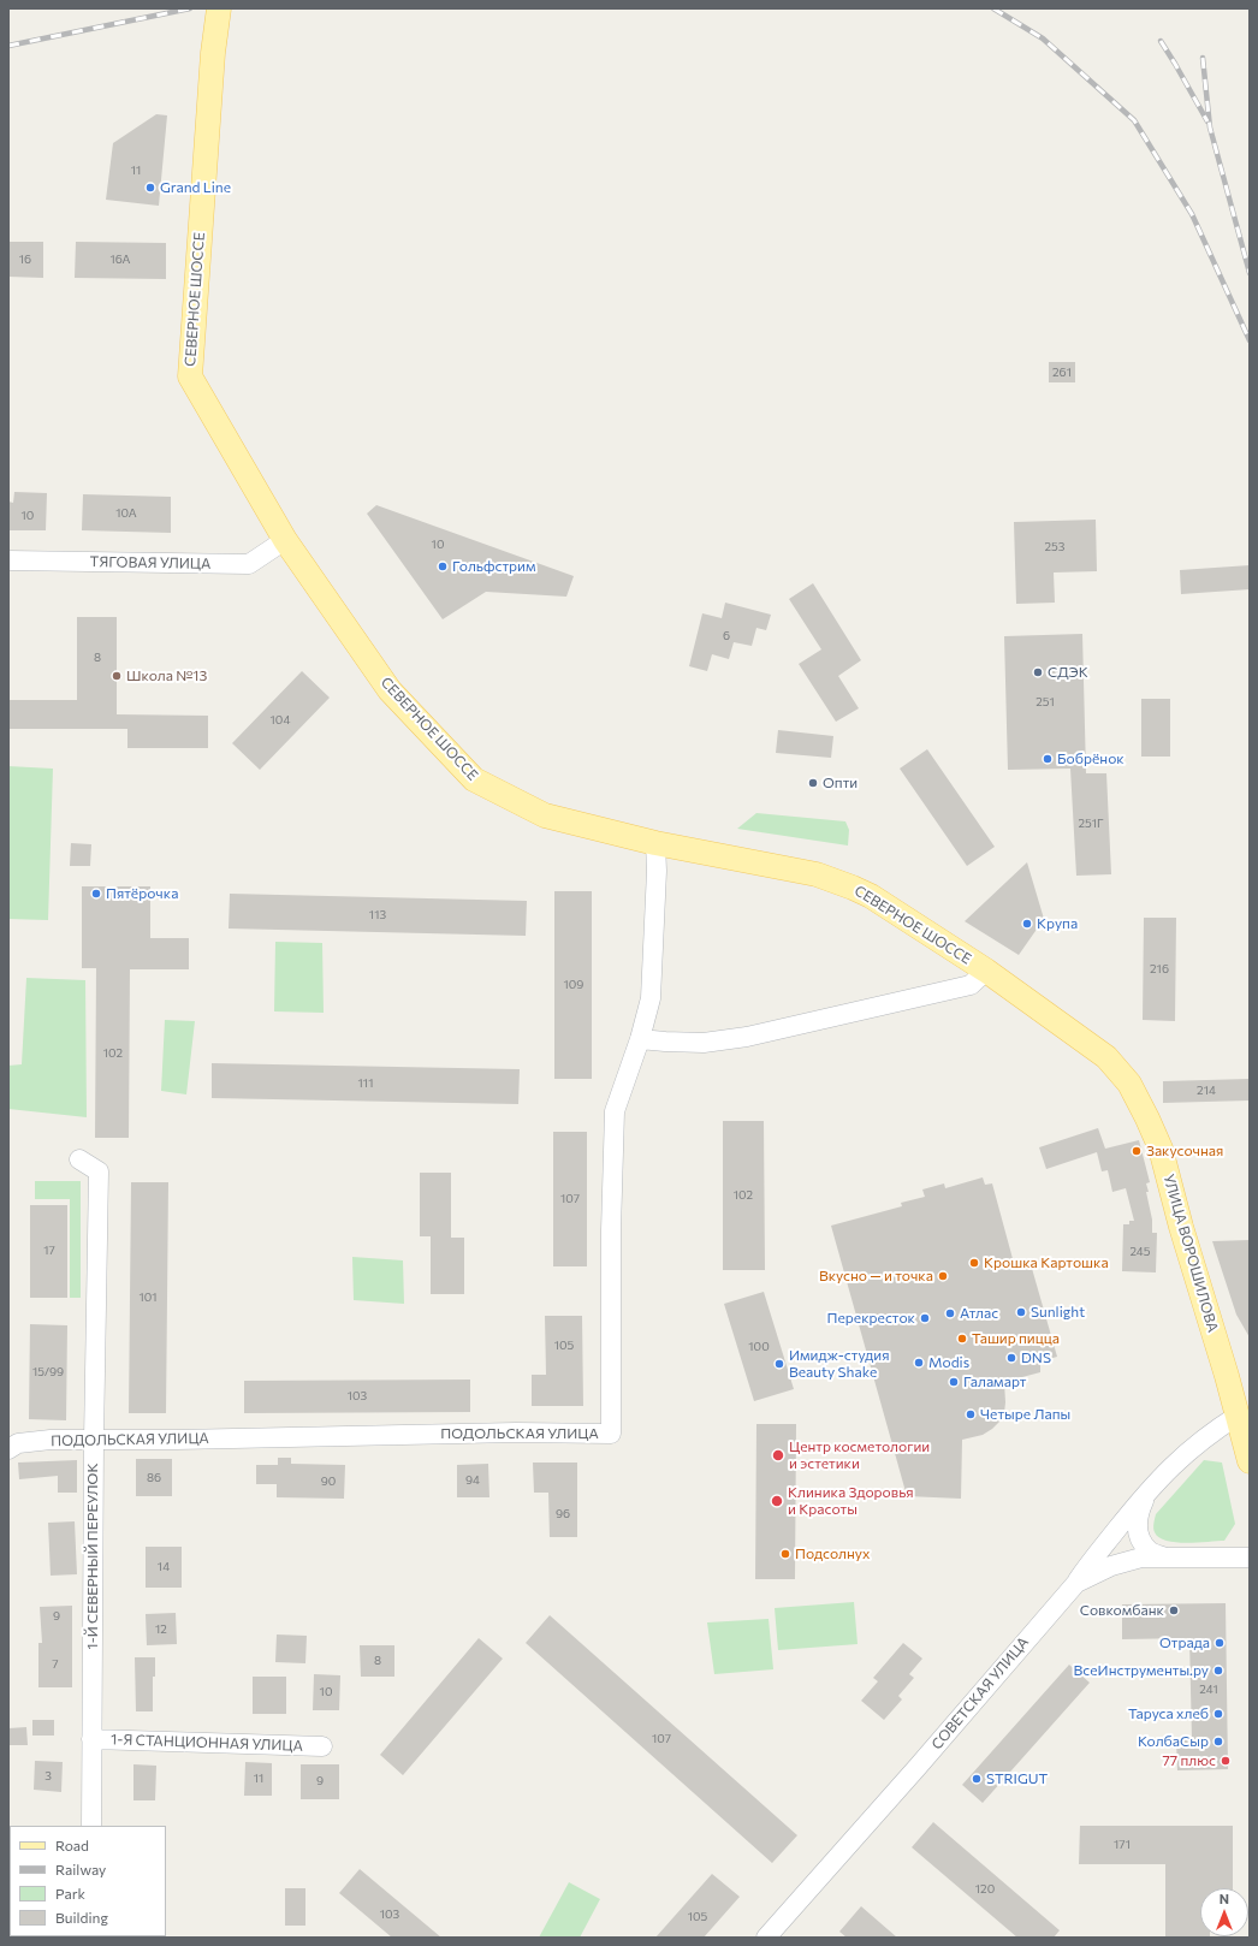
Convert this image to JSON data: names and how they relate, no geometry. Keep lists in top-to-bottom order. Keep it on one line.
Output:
{"streets":{"main road":["СЕВЕРНОЕ ШОССЕ","УЛИЦА ВОРОШИЛОВА"],"street":["ТЯГОВАЯ УЛИЦА","ПОДОЛЬСКАЯ УЛИЦА","1-Й СЕВЕРНЫЙ ПЕРЕУЛОК","СОВЕТСКАЯ УЛИЦА","1-Я СТАНЦИОННАЯ УЛИЦА"]},"crossings":[["СЕВЕРНОЕ ШОССЕ","ТЯГОВАЯ УЛИЦА"],["СЕВЕРНОЕ ШОССЕ","УЛИЦА ВОРОШИЛОВА"],["СЕВЕРНОЕ ШОССЕ","ПОДОЛЬСКАЯ УЛИЦА"],["ПОДОЛЬСКАЯ УЛИЦА","1-Й СЕВЕРНЫЙ ПЕРЕУЛОК"],["1-Й СЕВЕРНЫЙ ПЕРЕУЛОК","1-Я СТАНЦИОННАЯ УЛИЦА"]],"places":["Grand Line","Гольфстрим","СДЭК","Школа №13","Бобрёнок","Опти","Пятёрочка","Крупа","Закусочная","Крошка Картошка","Вкусно — и точка","Sunlight","Атлас","Перекресток","Ташир пицца","DNS","Modis","Имидж-студия Beauty Shake","Галамарт","Четыре Лапы","Центр косметологии и эстетики","Клиника Здоровья и Красоты","Подсолнух","Совкомбанк","Отрада","ВсеИнструменты.ру","Таруса хлеб","КолбаСыр","77 плюс","STRIGUT"],"house_numbers":["11","16","16А","261","10А","10","10","253","6","8","251","104","251Г","113","216","109","102","111","214","102","107","17","245","101","105","100","15/99","103","86","94","90","96","14","9","12","8","7","241","10","107","3","11","9","171","120","103","105"],"legend":["Road","Railway","Park","Building"],"north":"top"}
